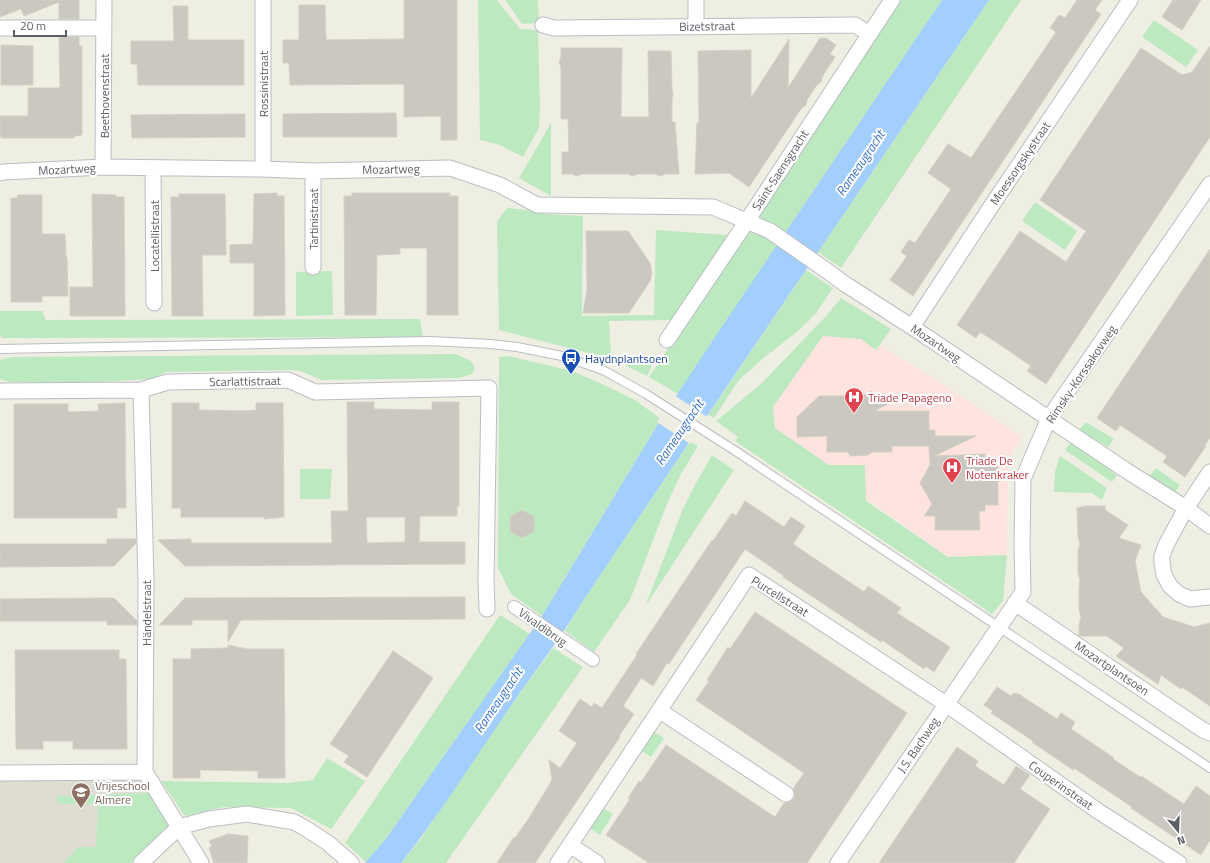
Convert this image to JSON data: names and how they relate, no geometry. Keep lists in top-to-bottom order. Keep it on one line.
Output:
{"streets":{"street":["Bizetstraat","Rossinistraat","Beethovenstraat","Moessorgskystraat","Mozartweg","Saint-Saensgracht","Tartinistraat","Locatellistraat","Rimsky-Korssakovweg","Scarlattistraat","Purcellstraat","Händelstraat","Vivaldibrug","Mozartplantsoen","J.S. Bachweg","Couperinstraat"]},"crossings":[["Bizetstraat","Saint-Saensgracht"],["Rossinistraat","Mozartweg"],["Beethovenstraat","Mozartweg"],["Moessorgskystraat","Mozartweg"],["Mozartweg","Saint-Saensgracht"],["Mozartweg","Tartinistraat"],["Mozartweg","Locatellistraat"],["Mozartweg","Rimsky-Korssakovweg"],["Rimsky-Korssakovweg","Mozartplantsoen"],["Rimsky-Korssakovweg","J.S. Bachweg"],["Scarlattistraat","Händelstraat"],["Purcellstraat","J.S. Bachweg"],["Purcellstraat","Couperinstraat"],["J.S. Bachweg","Couperinstraat"]],"water":["Rameaugracht"],"places":{"bus stop":["Haydnplantsoen"],"hospital":["Triade Papageno","Triade De Notenkraker"],"school or university":["Vrijeschool Almere"]},"scale_bar":"20 m","north":"bottom"}
